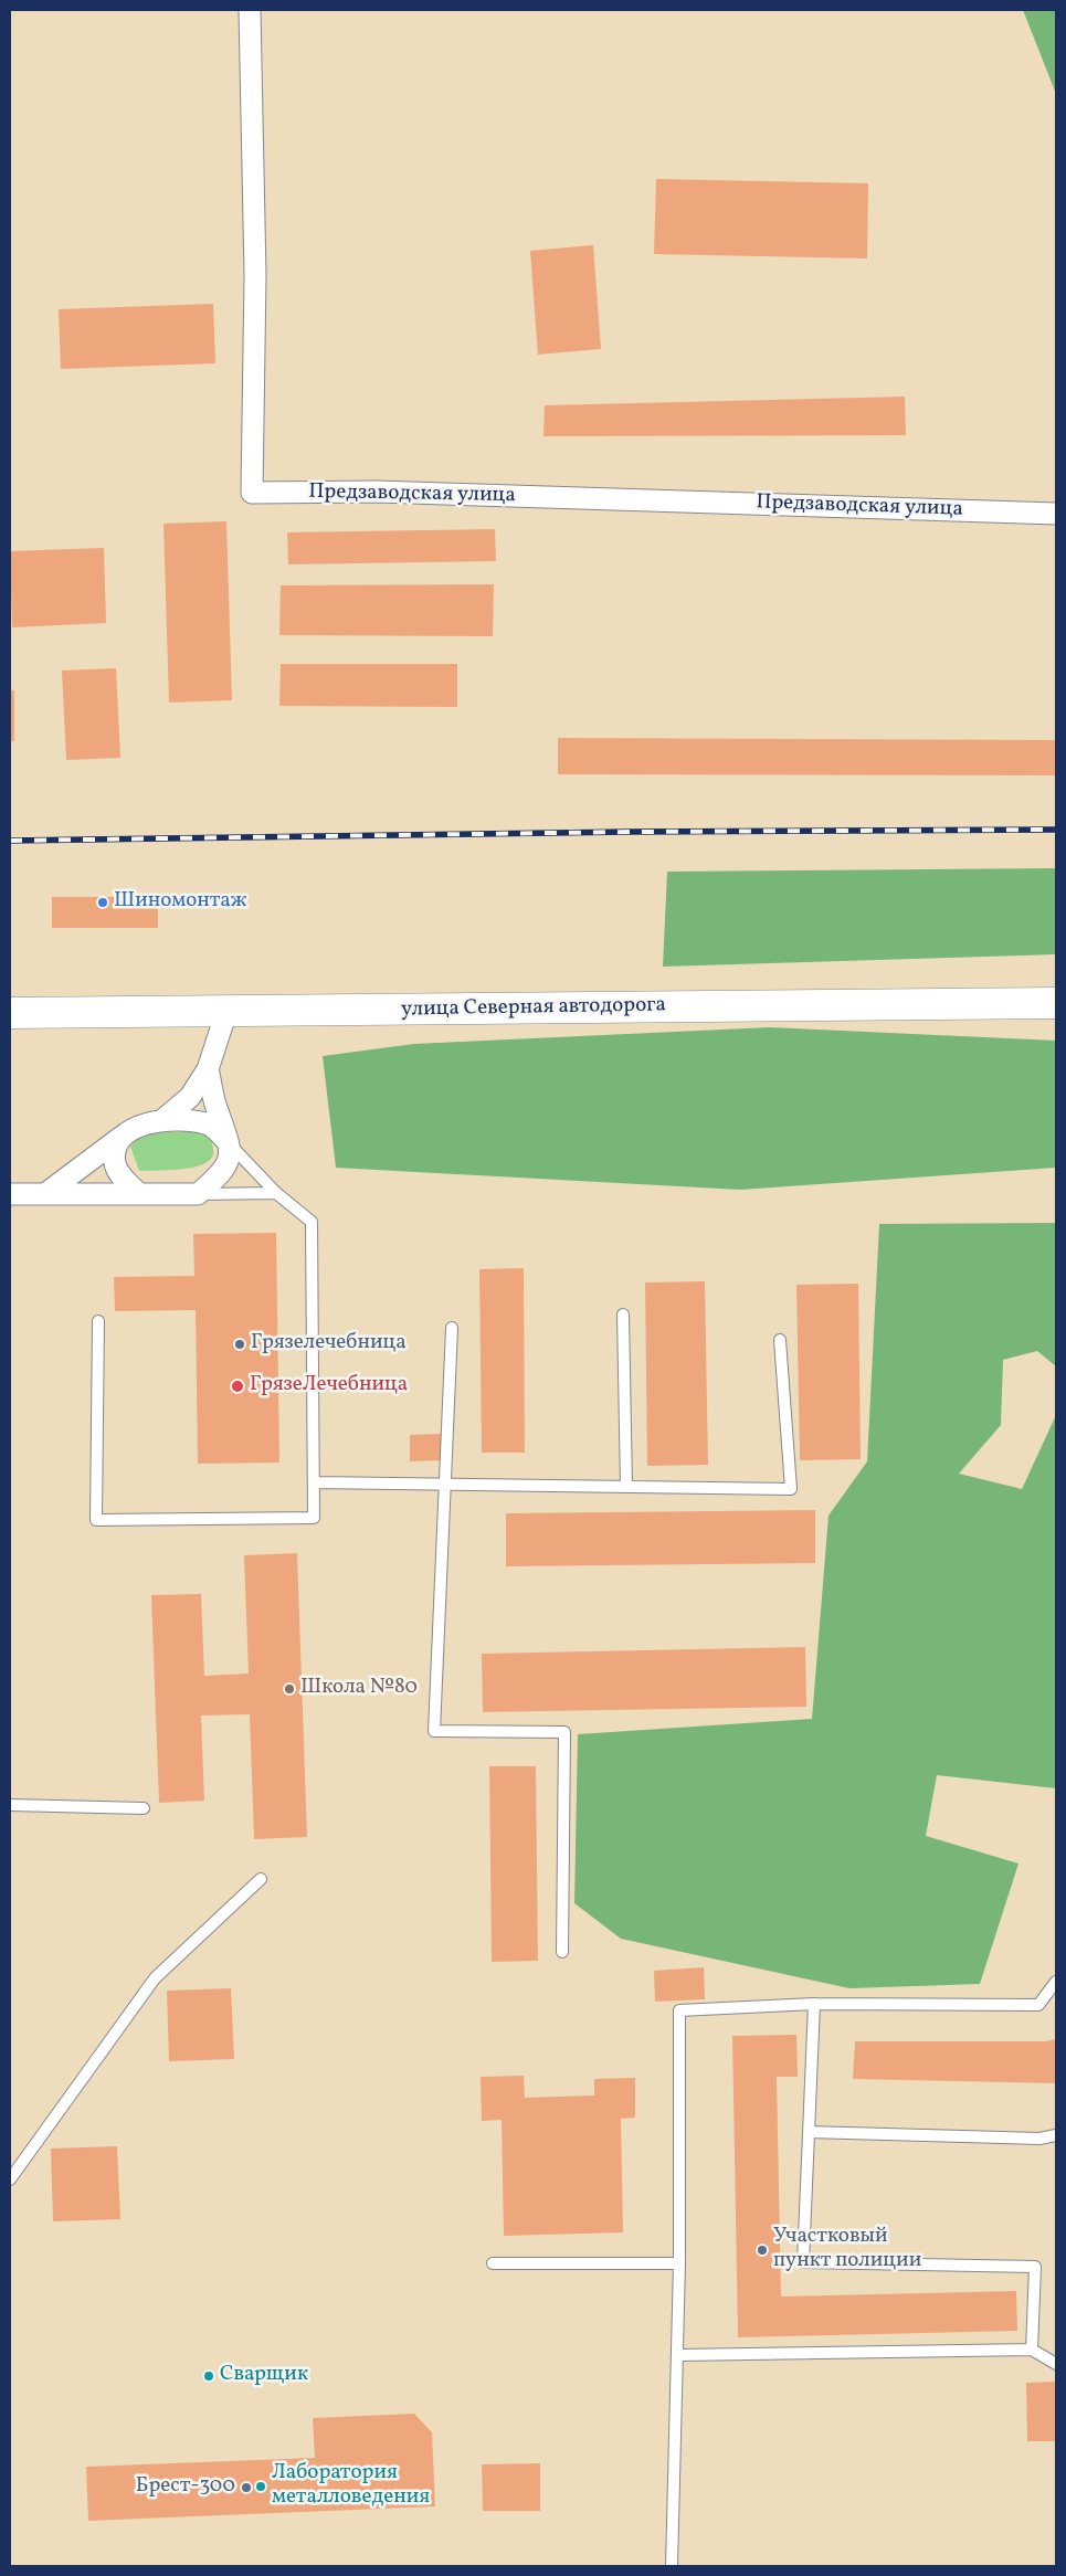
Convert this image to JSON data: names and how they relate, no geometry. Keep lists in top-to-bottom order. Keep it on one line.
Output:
{"streets":{"main road":["улица Северная автодорога"],"street":["Предзаводская улица"]},"places":["Шиномонтаж","Грязелечебница","ГрязеЛечебница","Школа №80","Участковый пункт полиции","Сварщик","Лаборатория металловедения","Брест-300"]}
